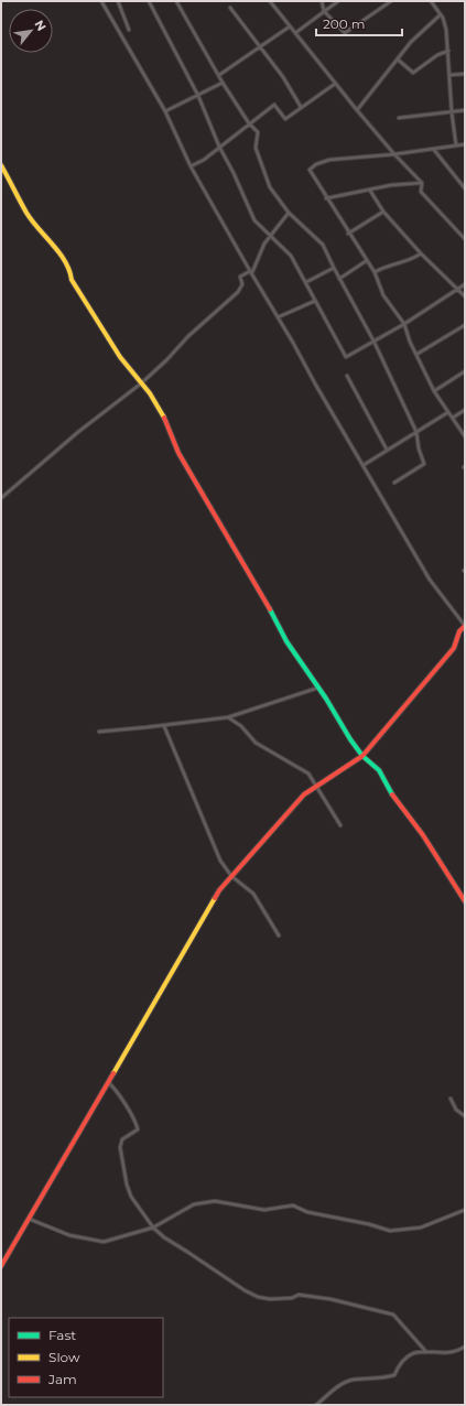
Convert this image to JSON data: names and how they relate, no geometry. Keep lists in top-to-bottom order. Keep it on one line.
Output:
{"legend":["Fast","Slow","Jam"],"scale_bar":"200 m","north":"top right"}
